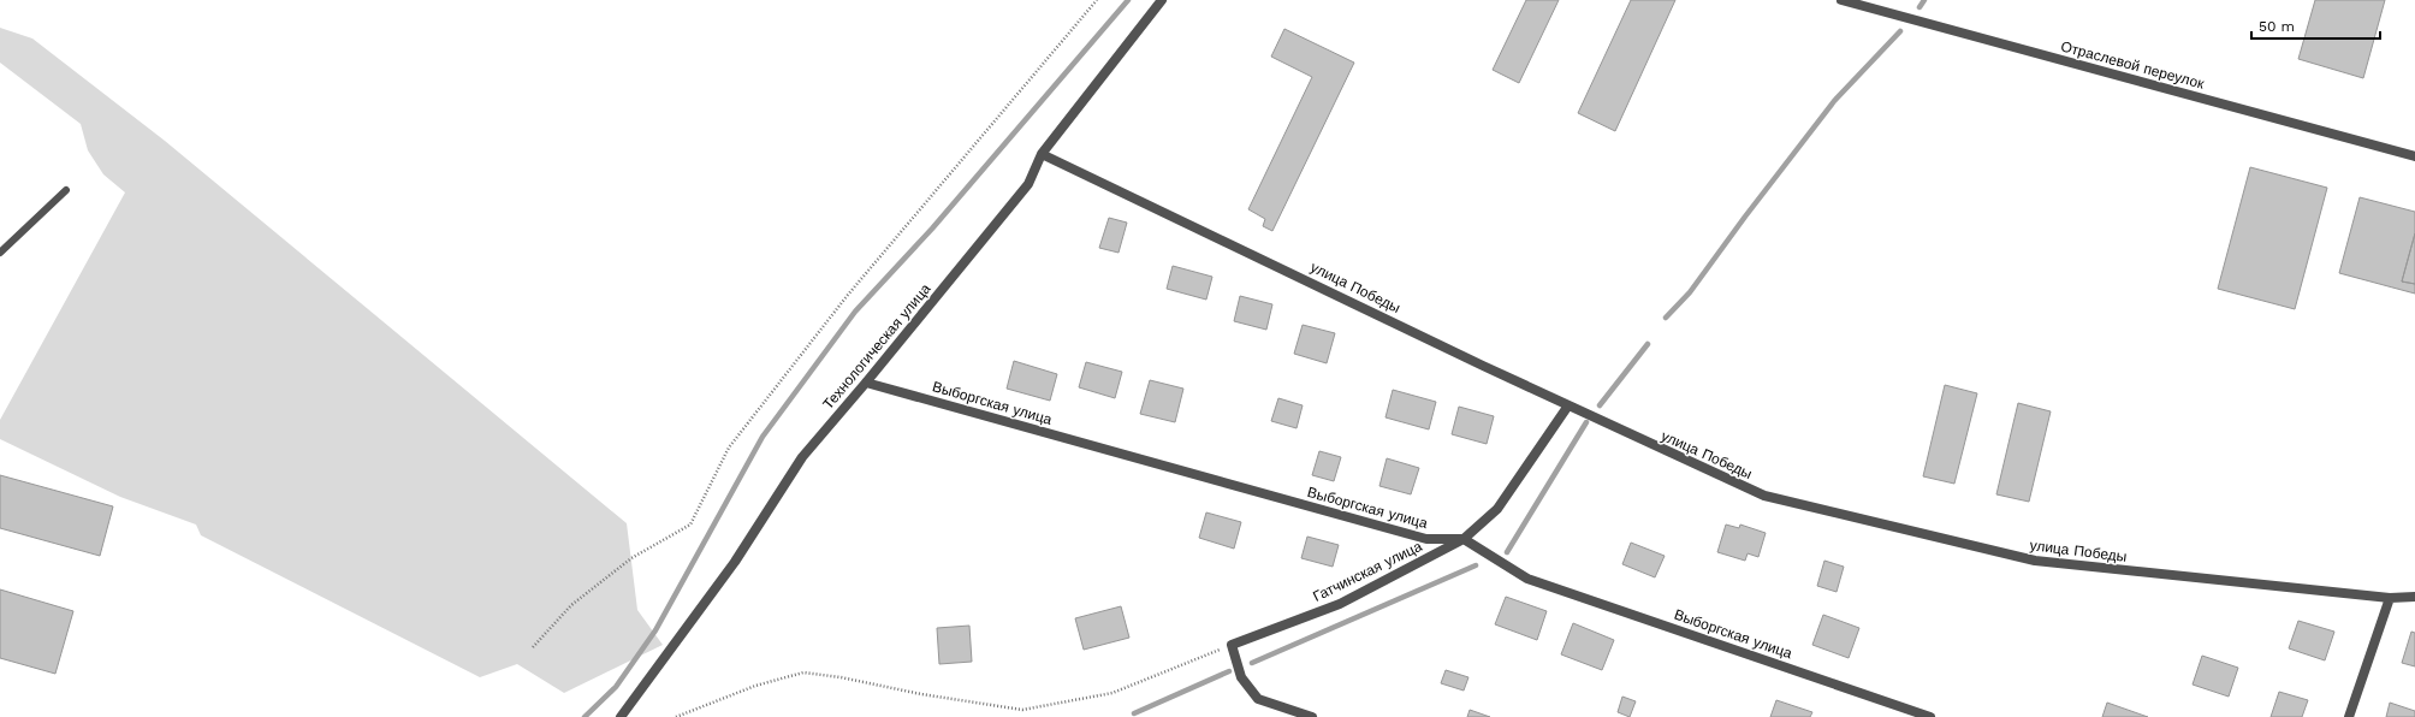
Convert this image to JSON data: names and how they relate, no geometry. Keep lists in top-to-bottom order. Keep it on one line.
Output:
{"streets":{"street":["Отраслевой переулок","улица Победы","Технологическая улица","Выборгская улица","Гатчинская улица"]},"crossings":[["улица Победы","Технологическая улица"],["улица Победы","Гатчинская улица"],["Технологическая улица","Выборгская улица"],["Выборгская улица","Гатчинская улица"]],"scale_bar":"50 m"}
